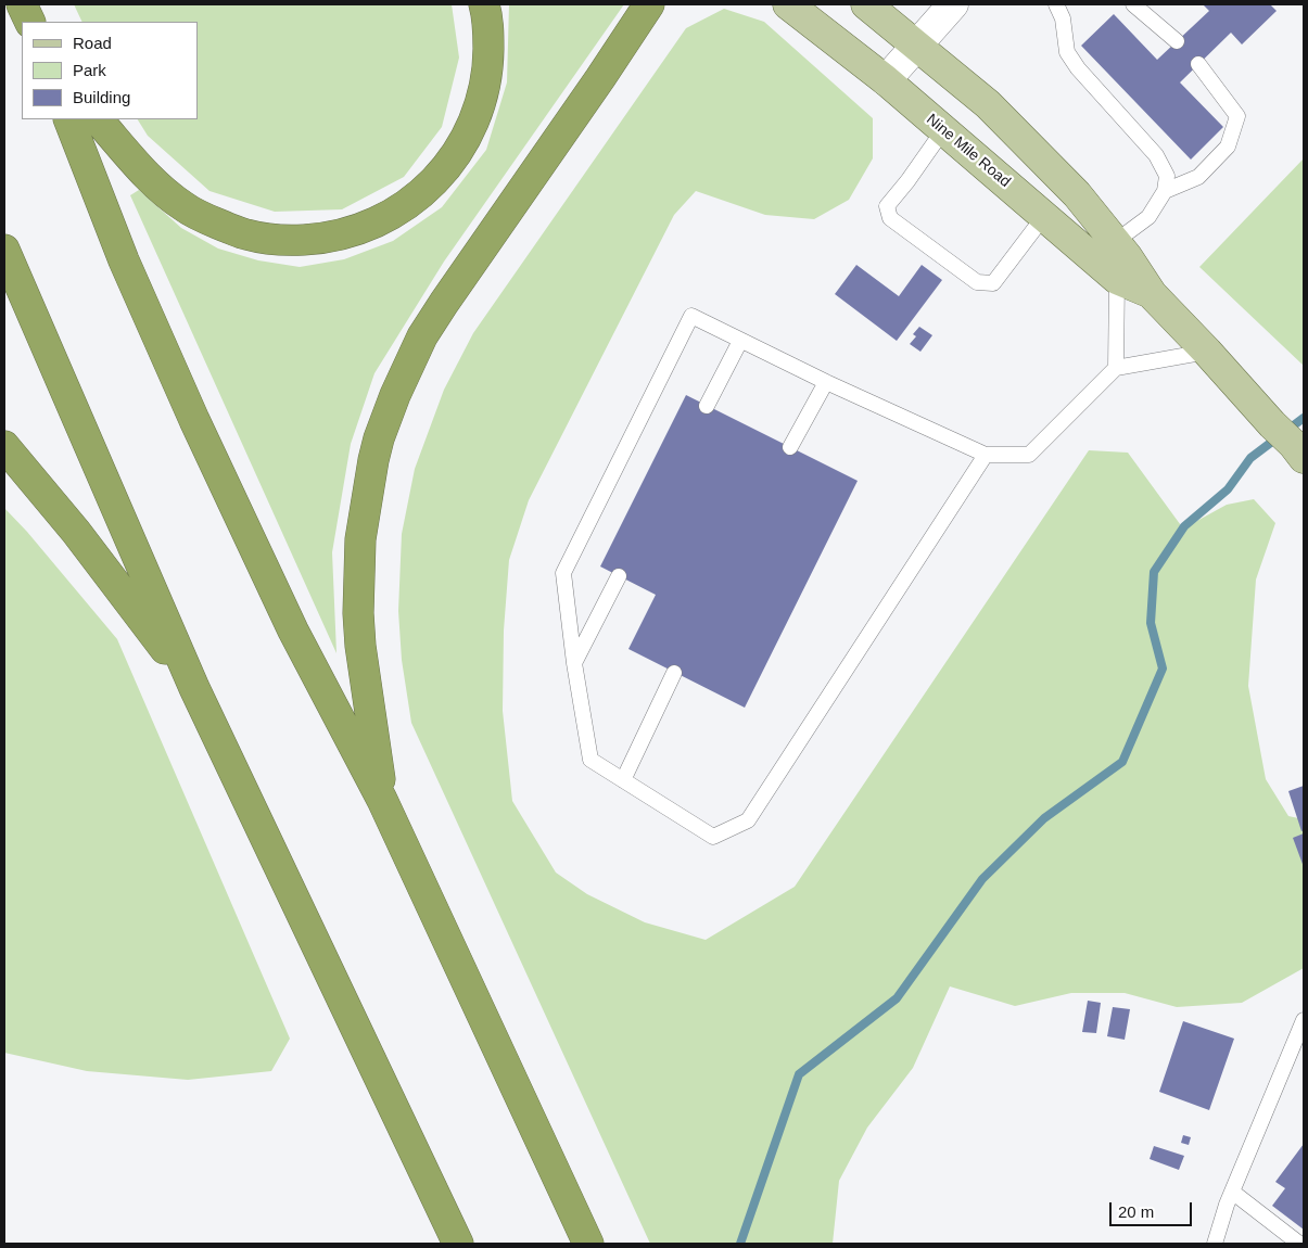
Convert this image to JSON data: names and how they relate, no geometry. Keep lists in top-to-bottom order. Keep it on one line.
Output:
{"streets":{"main road":["Nine Mile Road"]},"legend":["Road","Park","Building"],"scale_bar":"20 m"}
